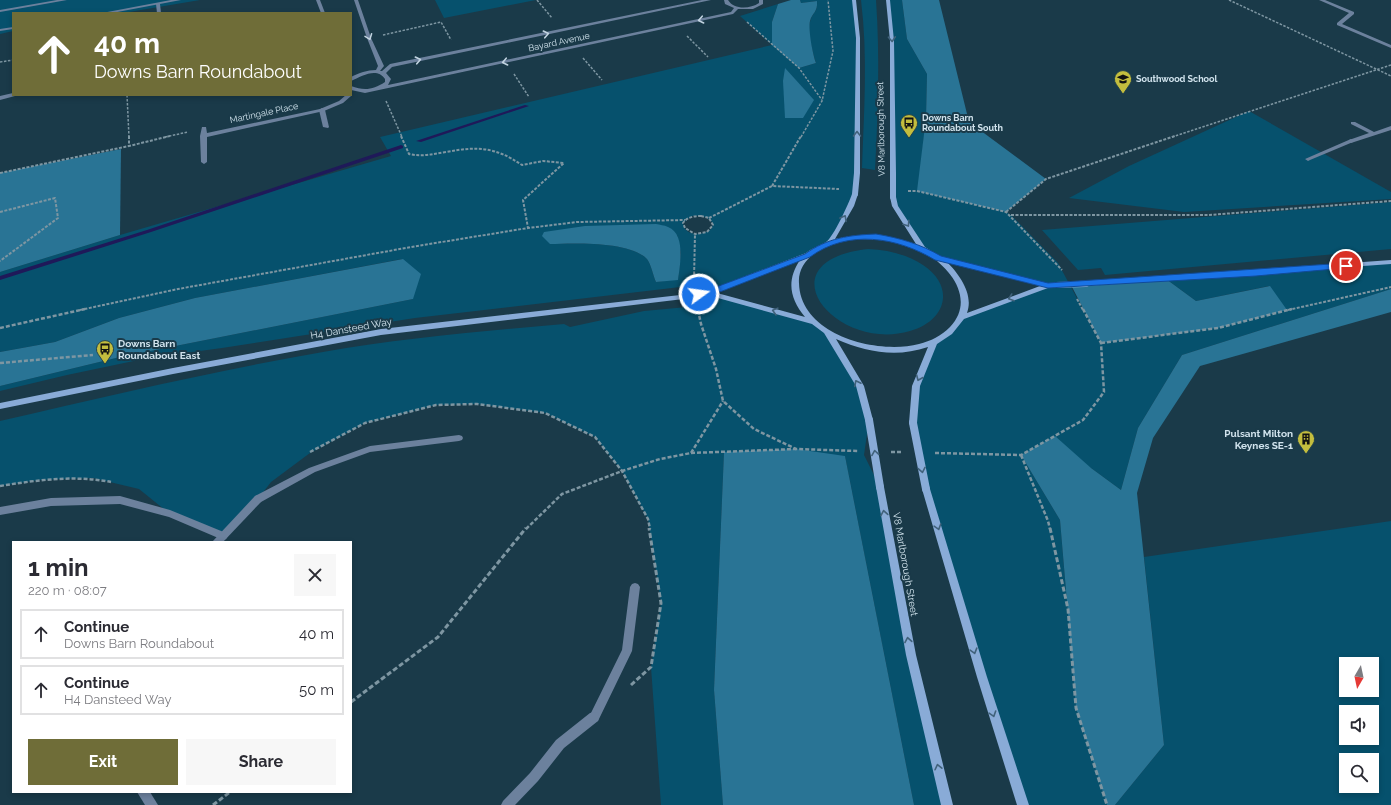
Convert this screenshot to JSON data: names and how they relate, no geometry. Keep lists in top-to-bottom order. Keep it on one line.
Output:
{"streets":{"main road":["V8 Marlborough Street","H4 Dansteed Way"],"street":["Bayard Avenue","Martingale Place"]},"places":{"school or university":["Southwood School"],"bus stop":["Downs Barn Roundabout South","Downs Barn Roundabout East"],"building":["Pulsant Milton Keynes SE-1"]},"north":"bottom","page":{"turn":["40 m","Downs Barn Roundabout"],"heading":["1 min","220 m · 08:07"],"list":[{"name":"Continue","note":"Downs Barn Roundabout","value":"40 m"},{"name":"Continue","note":"H4 Dansteed Way","value":"50 m"}],"buttons":["Exit","Share"]}}
